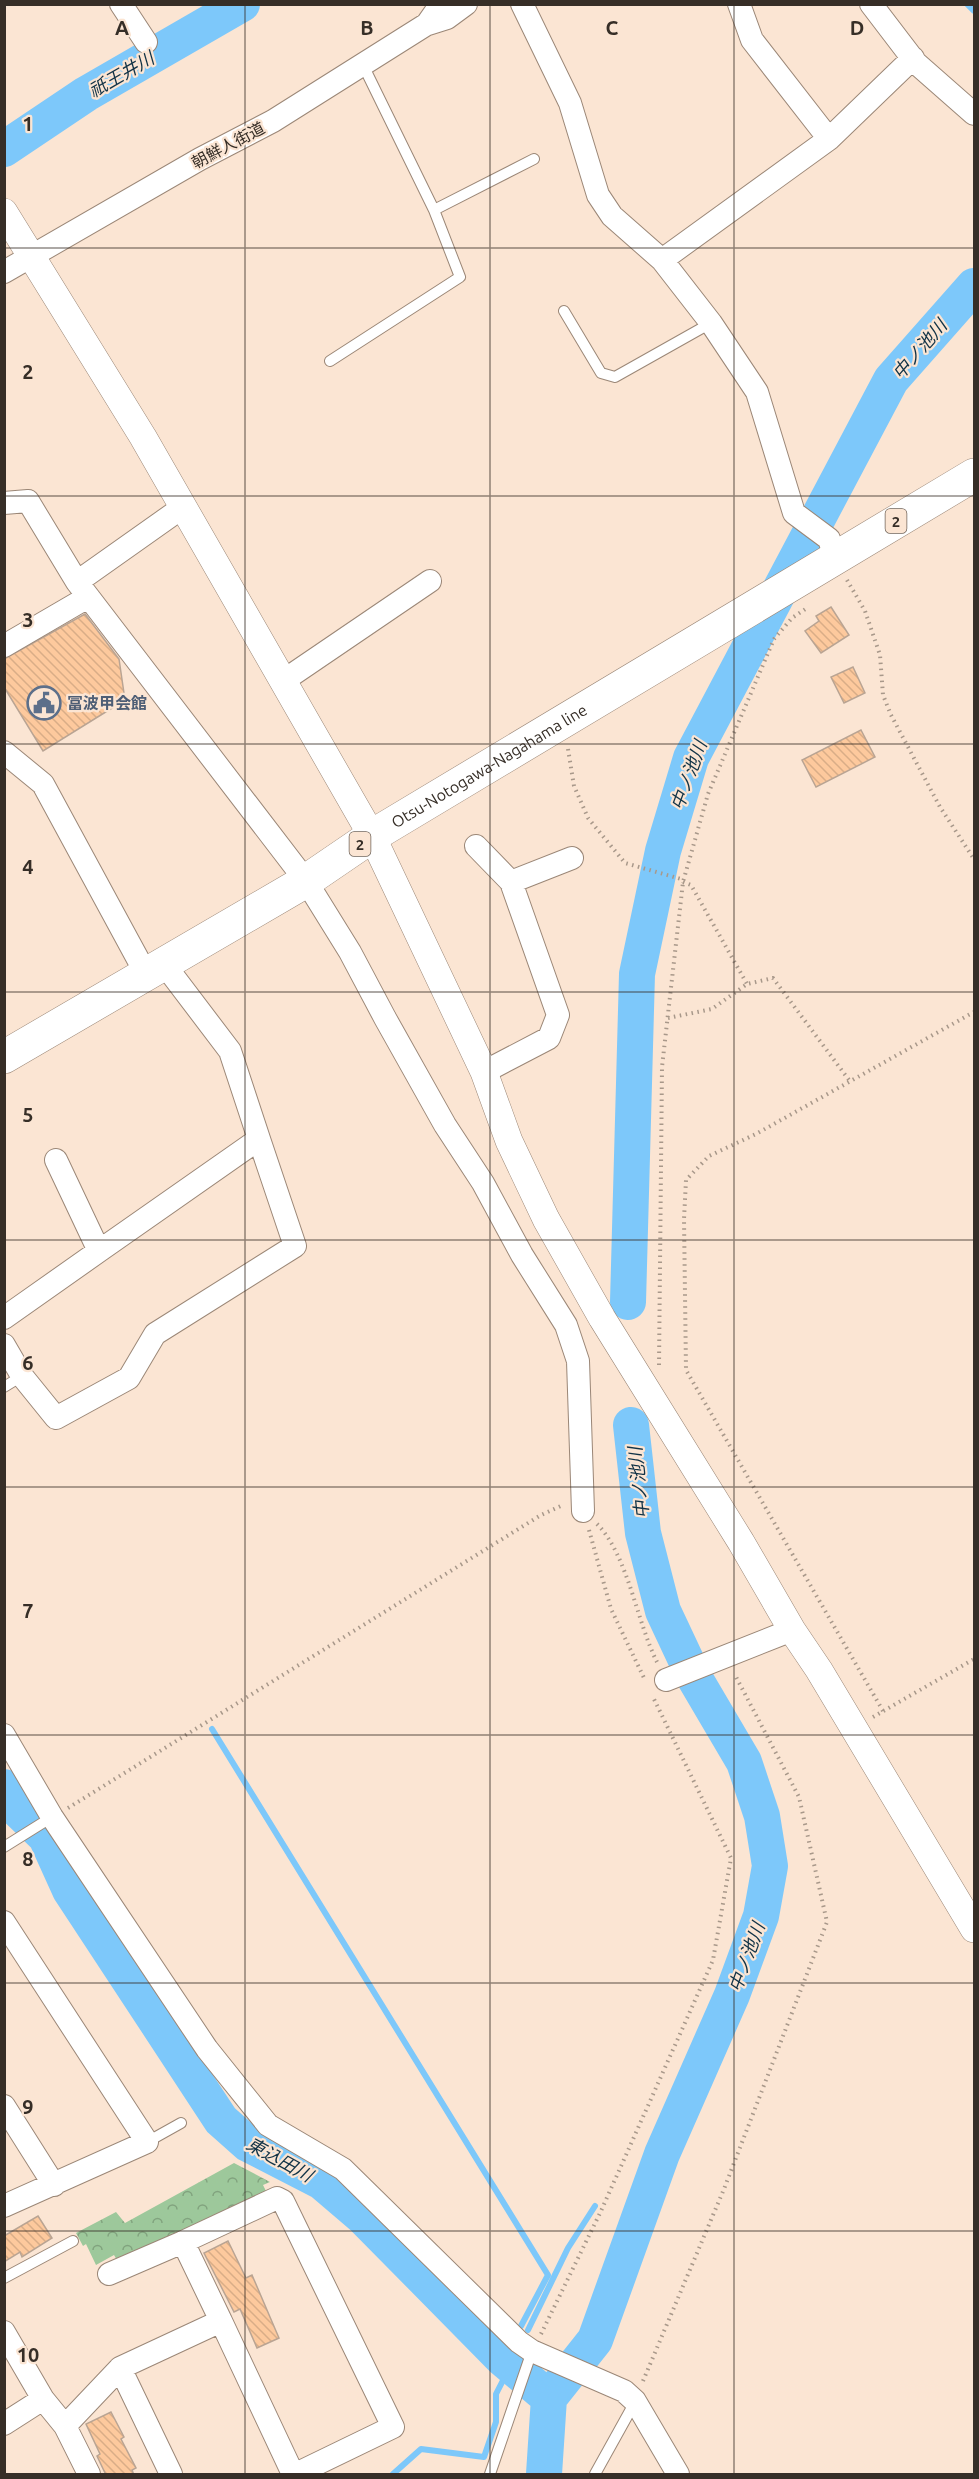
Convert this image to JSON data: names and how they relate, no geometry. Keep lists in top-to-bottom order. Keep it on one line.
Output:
{"streets":{"main road":["2","Otsu-Notogawa-Nagahama line"],"street":["朝鮮人街道"]},"water":["祇王井川","中ノ池川","東込田川"],"places":{"public building":["冨波甲会館"]},"grid":{"columns":["A","B","C","D"],"rows":["1","2","3","4","5","6","7","8","9","10"]}}
